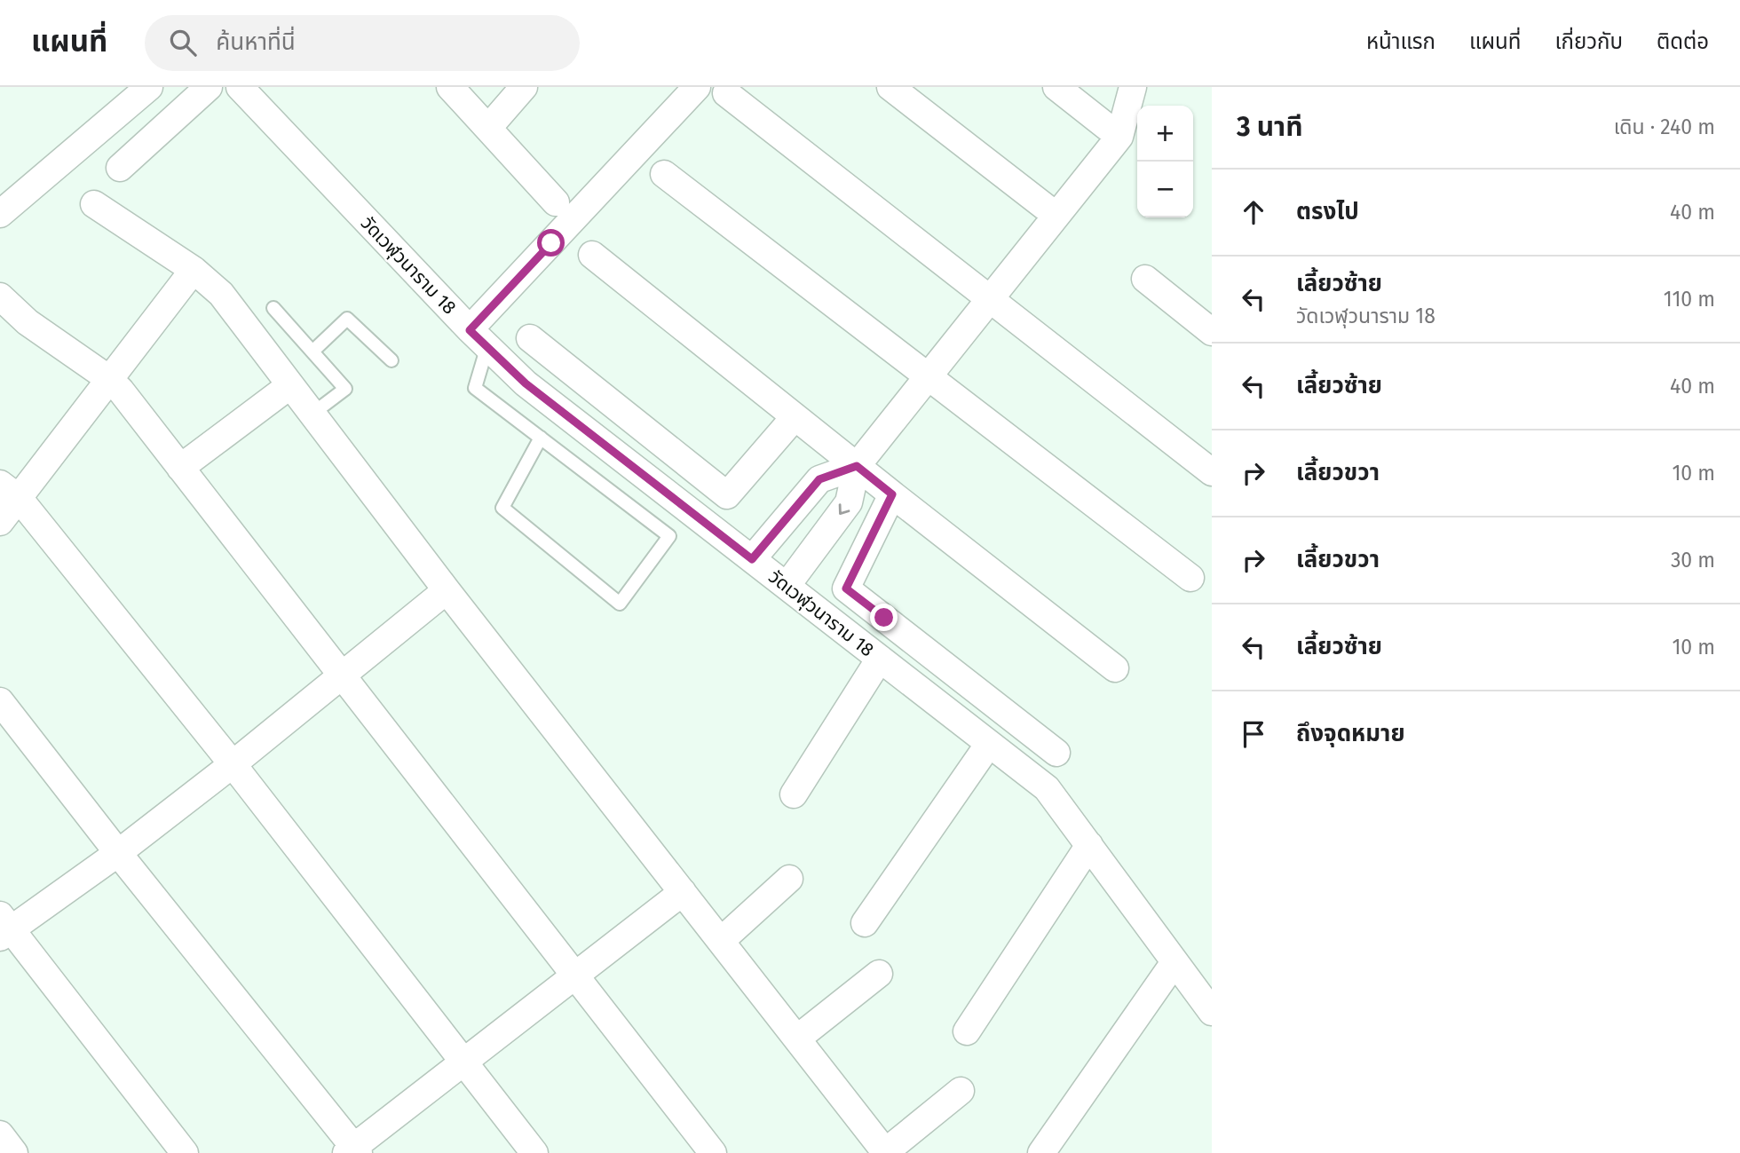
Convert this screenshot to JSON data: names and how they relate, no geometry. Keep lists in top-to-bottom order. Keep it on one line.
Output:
{"streets":{"street":["วัดเวฬุวนาราม 18"]},"page":{"header":"แผนที่","search":"ค้นหาที่นี่","nav":["หน้าแรก","แผนที่","เกี่ยวกับ","ติดต่อ"],"heading":["3 นาที","เดิน · 240 m"],"map_buttons":["+","−"],"list":[["ตรงไป","40 m"],["เลี้ยวซ้าย","วัดเวฬุวนาราม 18","110 m"],["เลี้ยวซ้าย","40 m"],["เลี้ยวขวา","10 m"],["เลี้ยวขวา","30 m"],["เลี้ยวซ้าย","10 m"],"ถึงจุดหมาย"]}}
